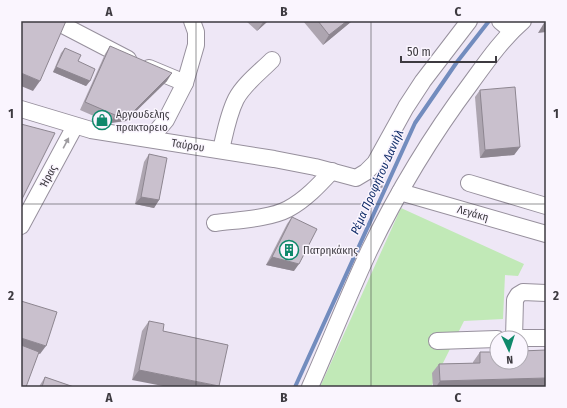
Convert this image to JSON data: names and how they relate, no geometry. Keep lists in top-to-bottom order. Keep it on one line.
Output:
{"streets":{"street":["Ταύρου","Ήρας","Λεγάκη"]},"crossings":[["Ταύρου","Ήρας"]],"one_way":["Ήρας"],"water":["Ρέμα Προφήτου Δανιήλ"],"places":{"shop":["Αργουδελης πρακτορειο"],"building":["Πατρηκάκης"]},"scale_bar":"50 m","north":"bottom","grid":{"columns":["A","B","C"],"rows":["1","2"]}}
